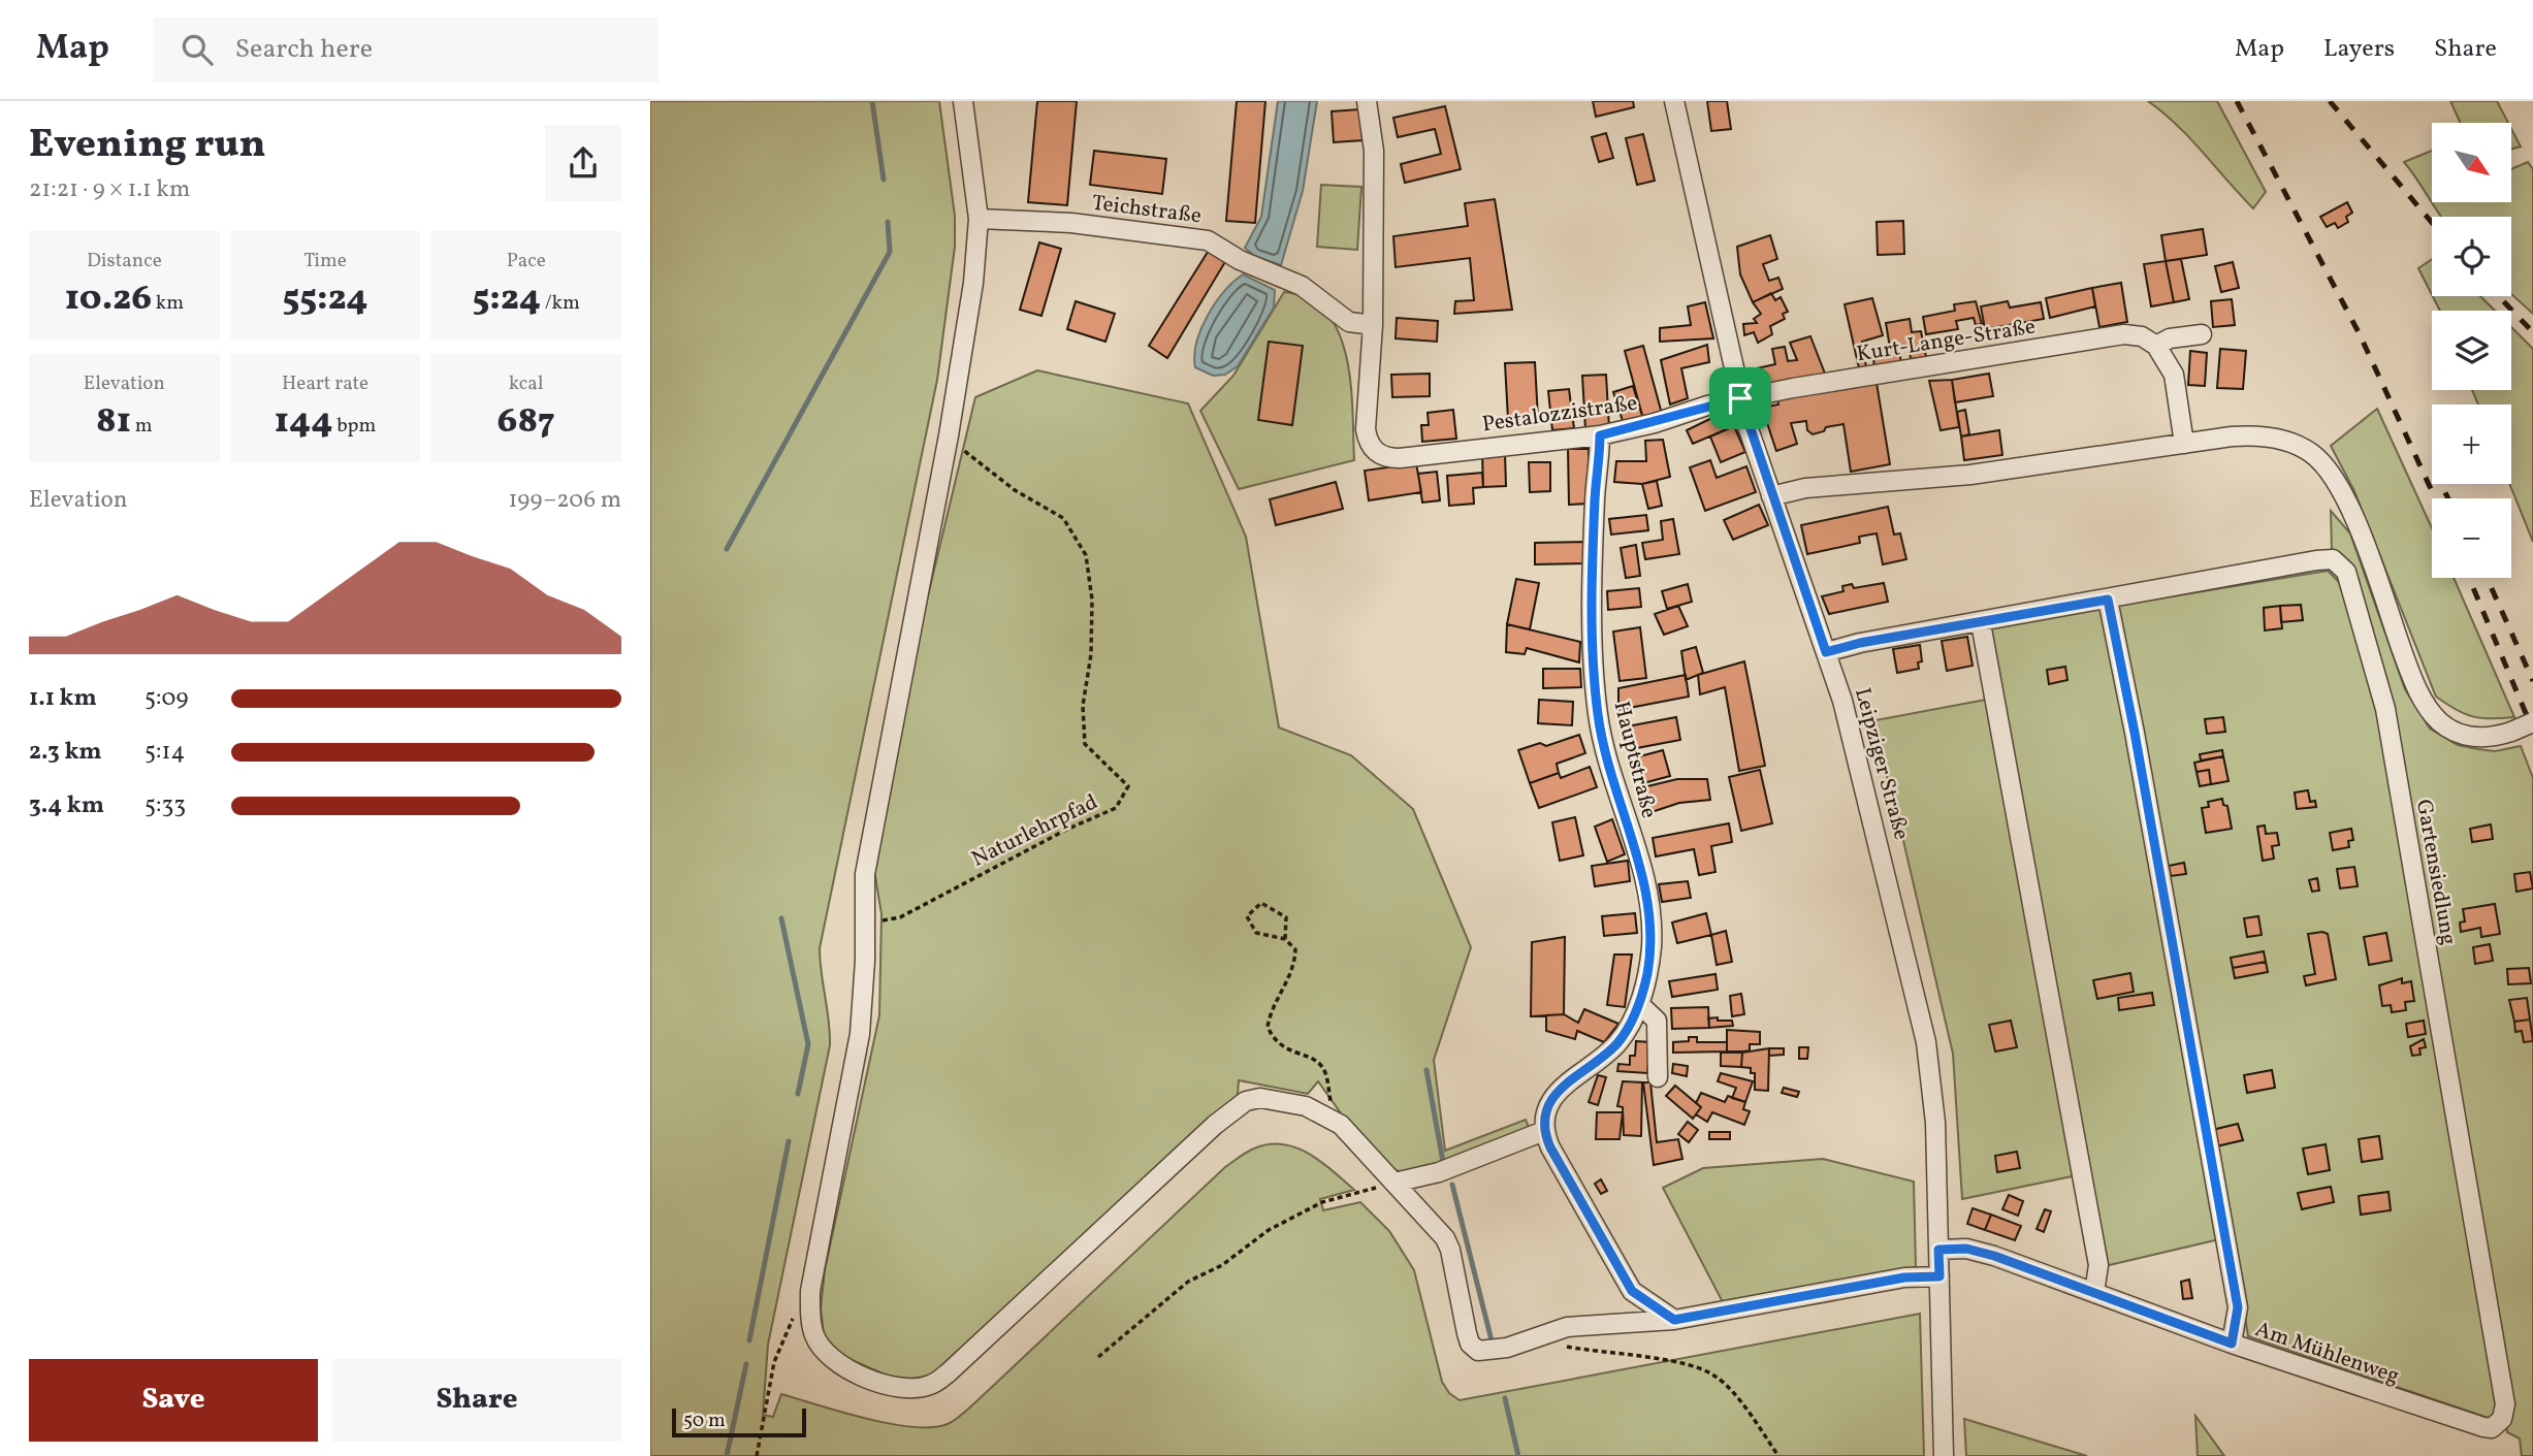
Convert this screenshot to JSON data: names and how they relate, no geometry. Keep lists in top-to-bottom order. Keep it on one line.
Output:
{"streets":{"street":["Teichstraße","Kurt-Lange-Straße","Pestalozzistraße","Hauptstraße","Leipziger Straße","Gartensiedlung","Am Mühlenweg"],"path":["Naturlehrpfad"]},"crossings":[["Teichstraße","Pestalozzistraße"],["Kurt-Lange-Straße","Pestalozzistraße"],["Kurt-Lange-Straße","Leipziger Straße"],["Pestalozzistraße","Hauptstraße"],["Pestalozzistraße","Leipziger Straße"],["Leipziger Straße","Gartensiedlung"],["Leipziger Straße","Am Mühlenweg"],["Gartensiedlung","Am Mühlenweg"]],"scale_bar":"50 m","north":"bottom right","page":{"header":"Map","search":"Search here","nav":["Map","Layers","Share"],"heading":["Evening run","21:21 · 9 × 1.1 km"],"map_buttons":["+","−"],"stats":[["Distance","10.26 km"],["Time","55:24"],["Pace","5:24 /km"],["Elevation","81 m"],["Heart rate","144 bpm"],["kcal","687"]],"chart":["Elevation","199–206 m"],"list":[{"name":"1.1 km","note":"5:09"},{"name":"2.3 km","note":"5:14"},{"name":"3.4 km","note":"5:33"}],"buttons":["Save","Share"],"scale":"50 m"}}
